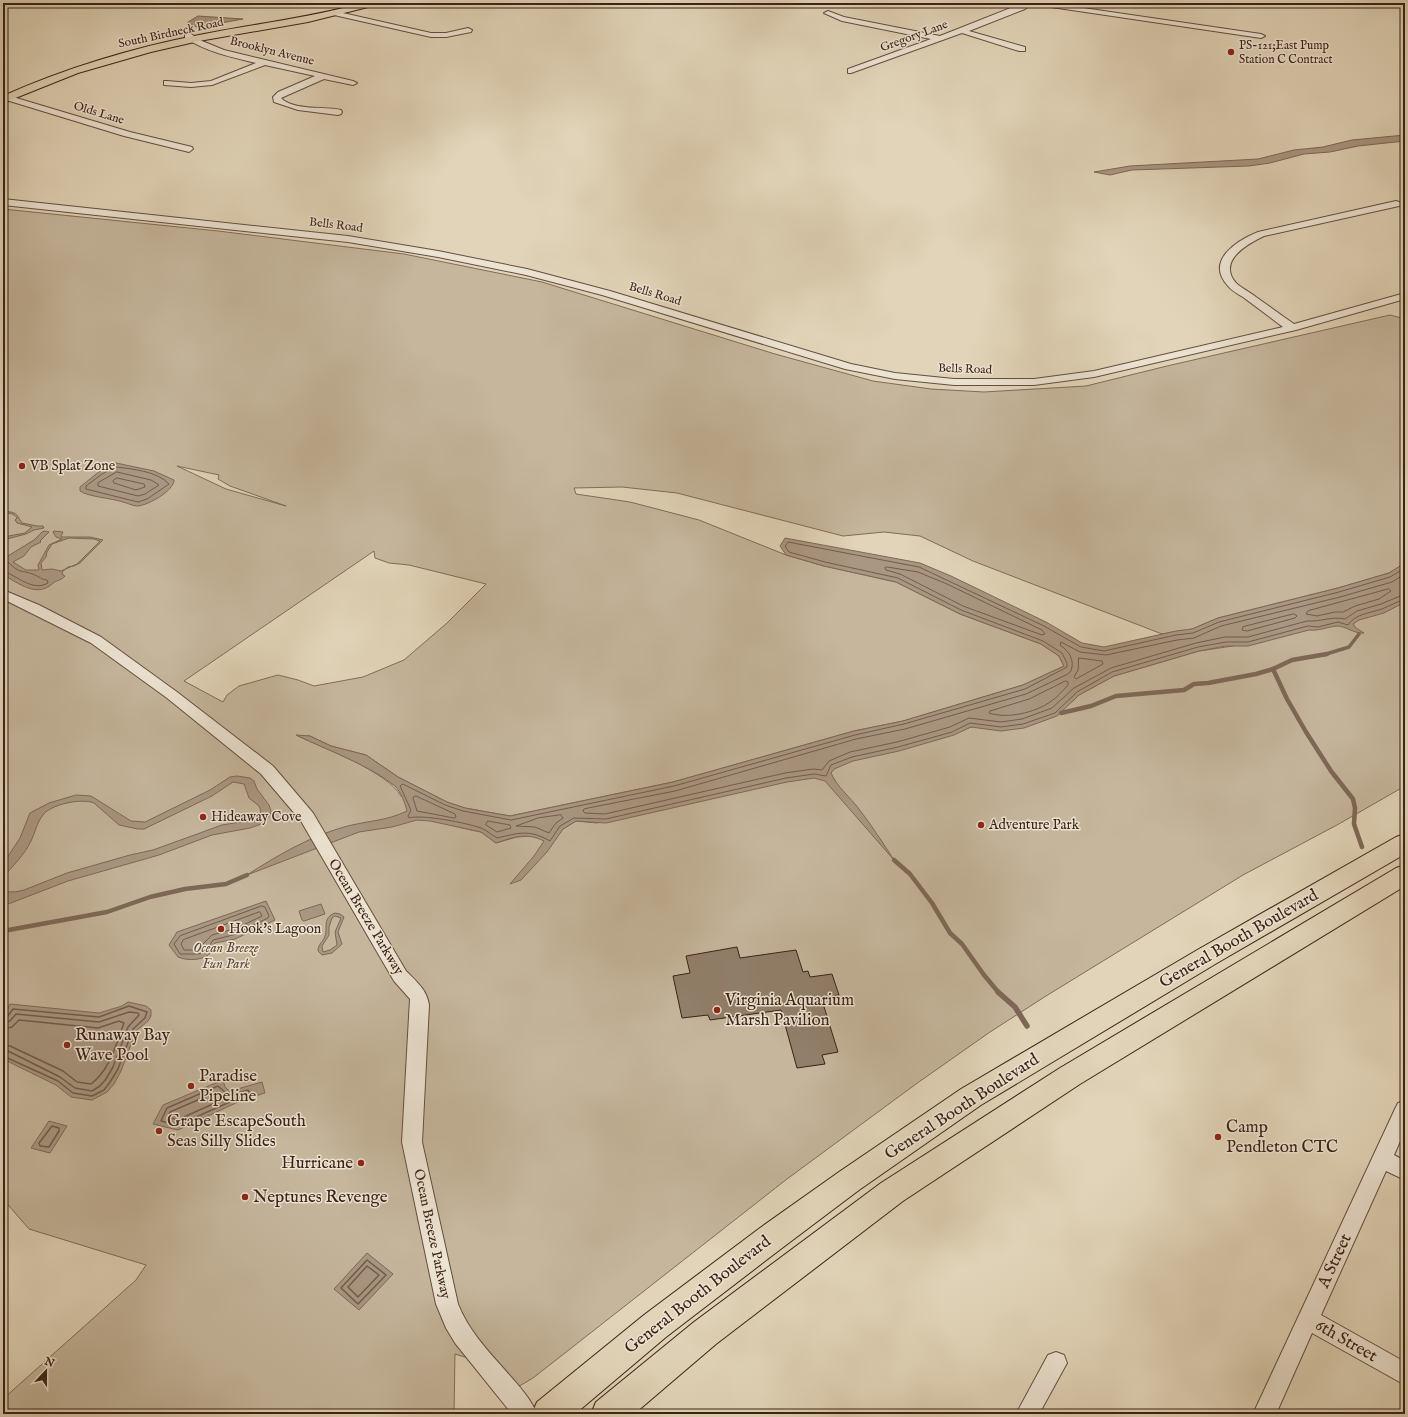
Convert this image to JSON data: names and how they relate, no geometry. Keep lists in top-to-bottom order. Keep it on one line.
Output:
{"streets":{"highway":["General Booth Boulevard"],"main road":["South Birdneck Road"],"street":["Gregory Lane","Brooklyn Avenue","Olds Lane","Bells Road","Ocean Breeze Parkway","A Street","6th Street"]},"crossings":[["South Birdneck Road","Brooklyn Avenue"],["South Birdneck Road","Olds Lane"],["A Street","6th Street"]],"parks":["Ocean Breeze Fun Park"],"places":["PS-121;East Pump Station C Contract","VB Splat Zone","Hideaway Cove","Adventure Park","Hook's Lagoon","Virginia Aquarium Marsh Pavilion","Runaway Bay Wave Pool","Paradise Pipeline","Grape EscapeSouth Seas Silly Slides","Camp Pendleton CTC","Hurricane","Neptunes Revenge"],"north":"top"}
